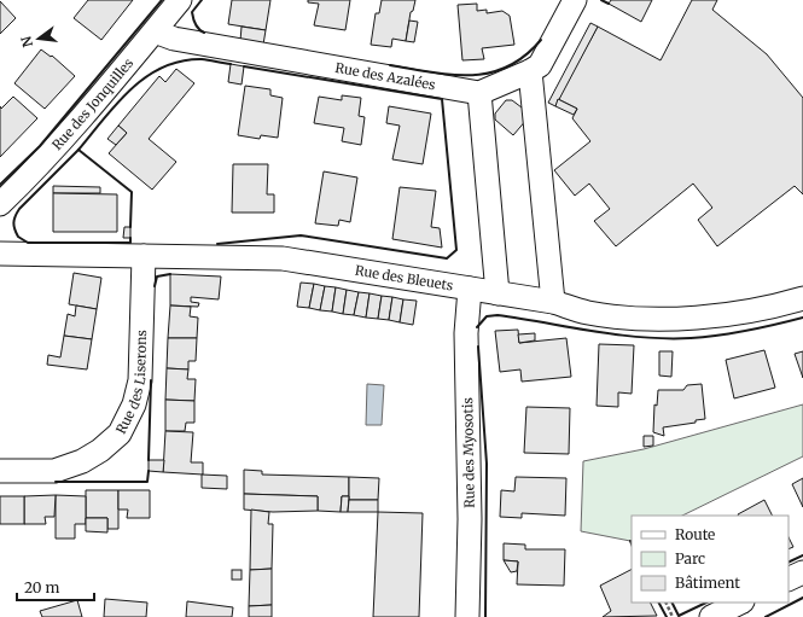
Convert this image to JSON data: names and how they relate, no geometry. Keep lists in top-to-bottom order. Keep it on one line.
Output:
{"streets":{"street":["Rue des Azalées","Rue des Jonquilles","Rue des Bleuets","Rue des Liserons","Rue des Myosotis"]},"crossings":[["Rue des Azalées","Rue des Jonquilles"],["Rue des Bleuets","Rue des Liserons"],["Rue des Bleuets","Rue des Myosotis"]],"legend":["Route","Parc","Bâtiment"],"scale_bar":"20 m","north":"left"}
